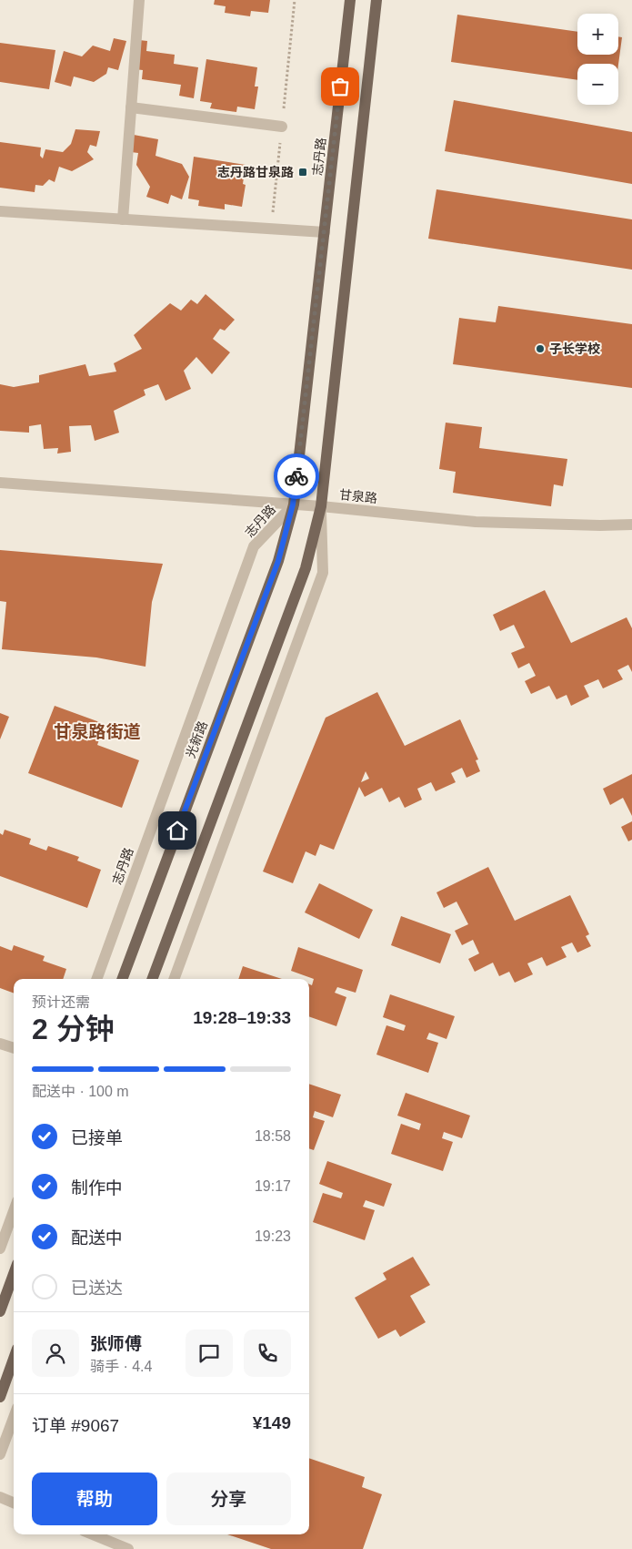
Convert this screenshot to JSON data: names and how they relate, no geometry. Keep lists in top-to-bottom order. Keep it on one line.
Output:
{"streets":{"main road":["志丹路","光新路"],"street":["甘泉路"]},"crossings":[["志丹路","甘泉路"],["志丹路","光新路"],["甘泉路","光新路"]],"districts":["甘泉路街道"],"places":{"transit":["志丹路甘泉路"],"other":["子长学校"]},"page":{"map_buttons":["+","−"],"heading":["2 分钟","预计还需","19:28–19:33"],"panel":["张师傅","骑手 · 4.4","订单 #9067","¥149"],"bar":"配送中 · 100 m","list":[["已接单","18:58"],["制作中","19:17"],["配送中","19:23"],"已送达"],"buttons":["帮助","分享"]}}
